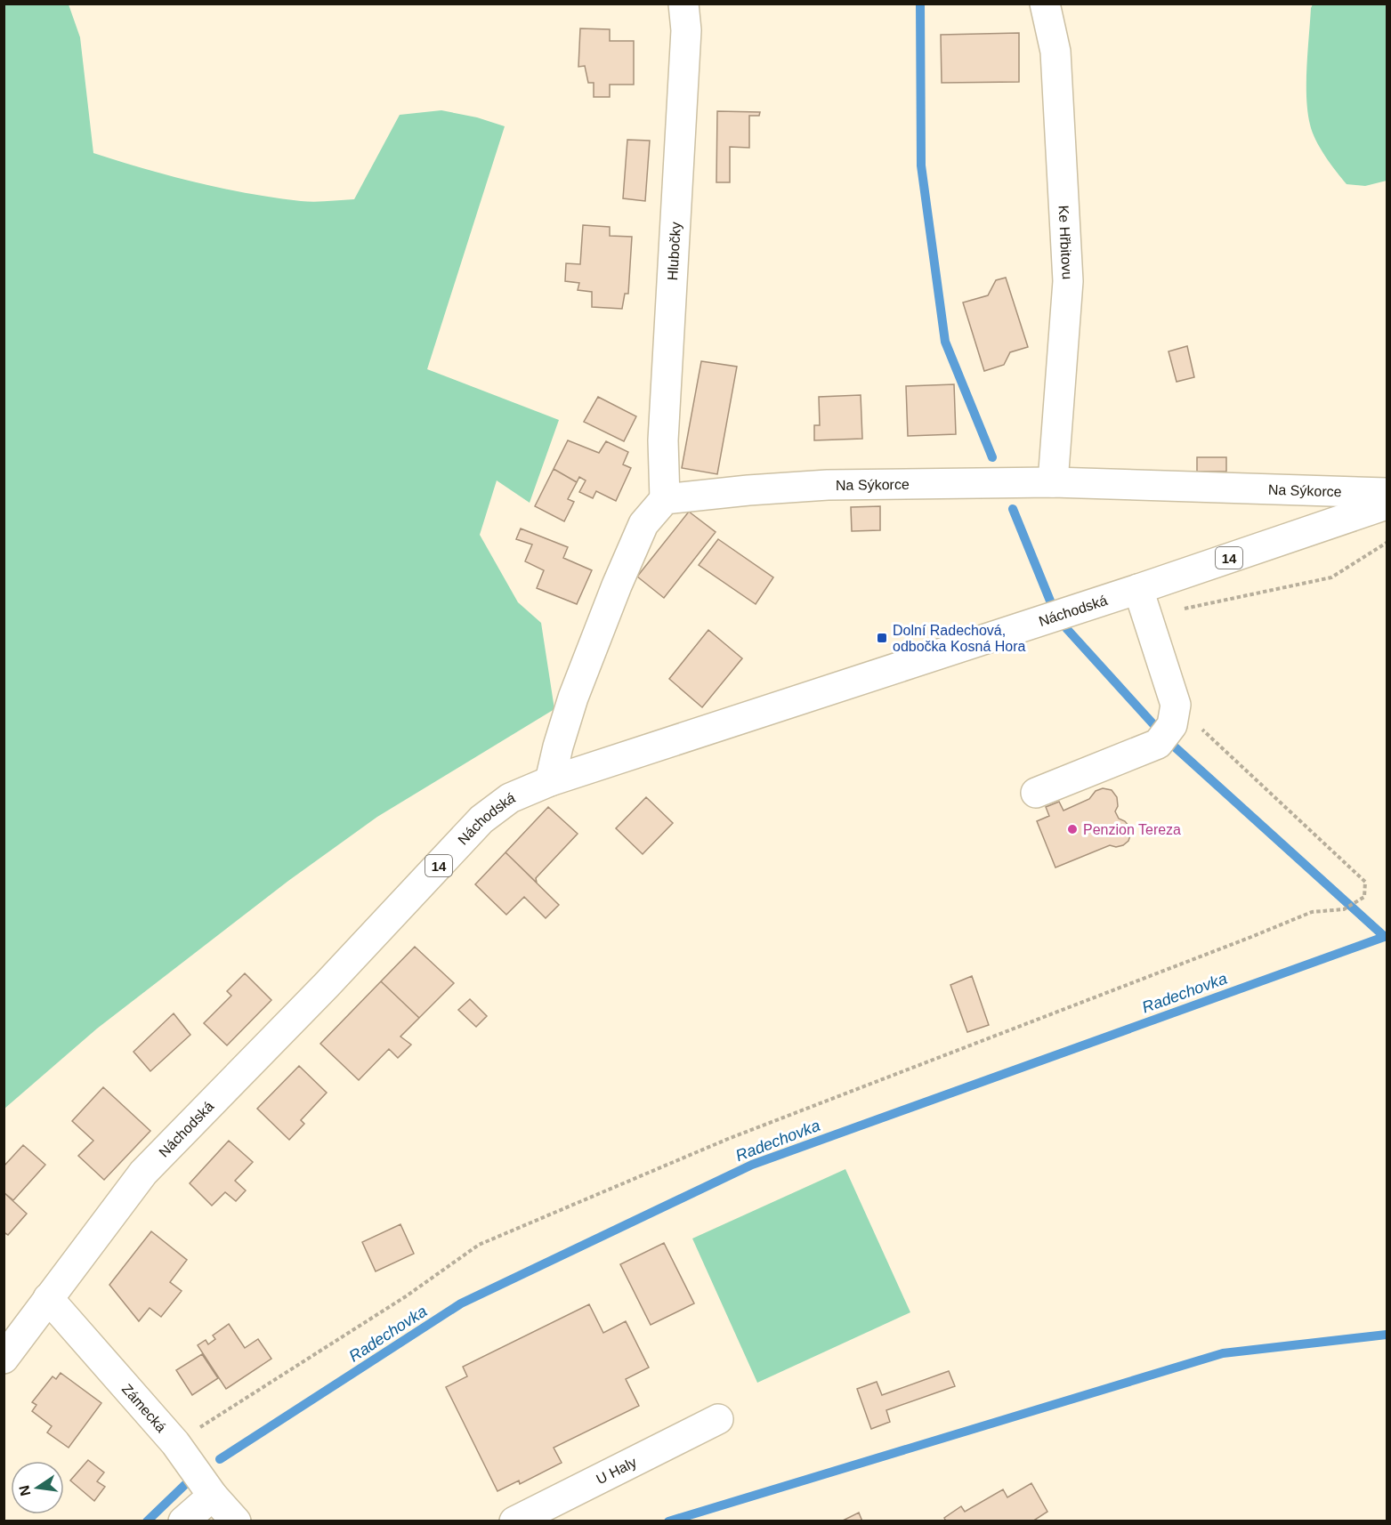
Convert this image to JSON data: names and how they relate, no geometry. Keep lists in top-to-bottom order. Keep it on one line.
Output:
{"streets":{"street":["Ke Hřbitovu","Hlubočky","Na Sýkorce","14","Náchodská","Zámecká","U Haly"]},"crossings":[["Ke Hřbitovu","Na Sýkorce"],["Hlubočky","Na Sýkorce"],["Náchodská","Zámecká"]],"water":["Radechovka"],"places":{"transit":["Dolní Radechová, odbočka Kosná Hora"],"other":["Penzion Tereza"]},"north":"left"}
